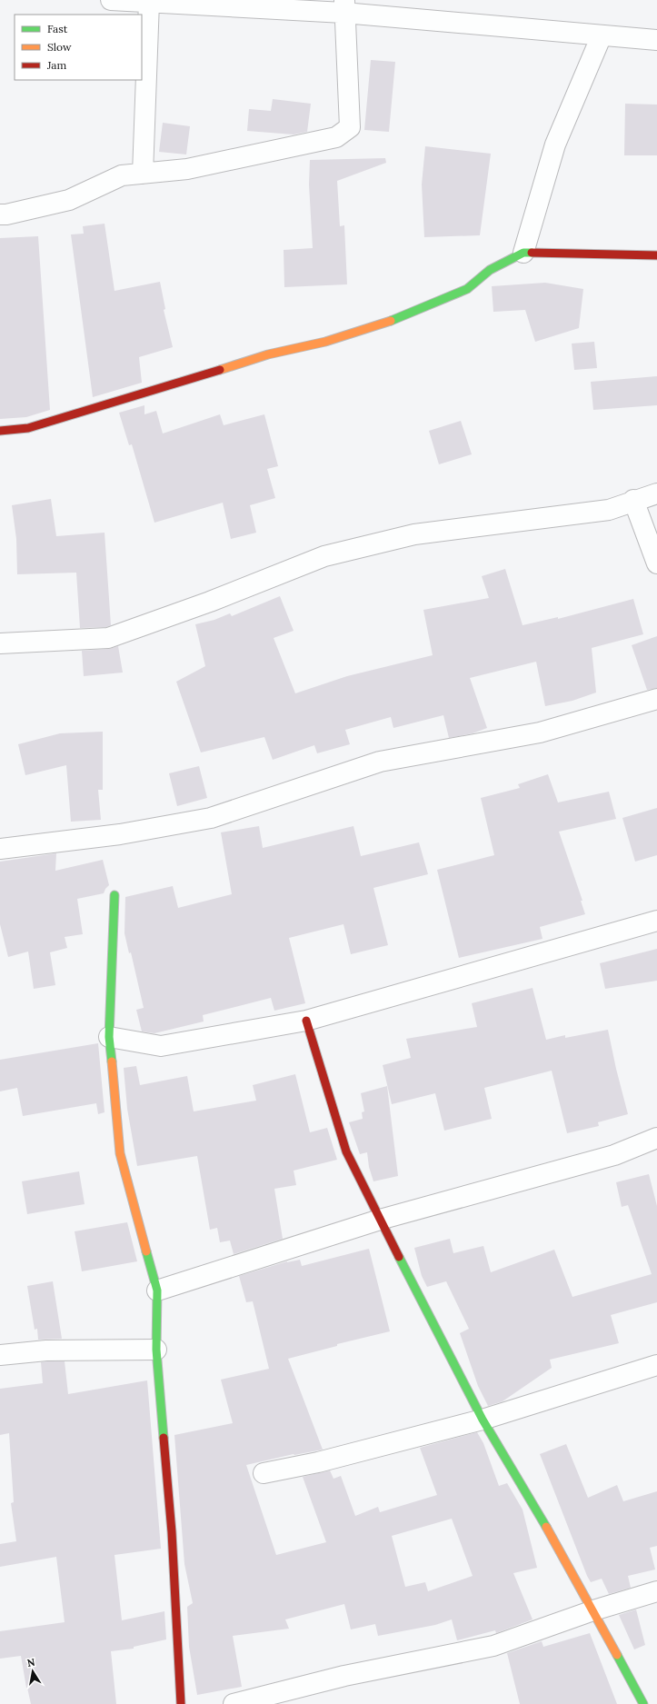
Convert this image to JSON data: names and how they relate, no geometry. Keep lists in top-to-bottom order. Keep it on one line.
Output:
{"legend":["Fast","Slow","Jam"],"north":"top"}
